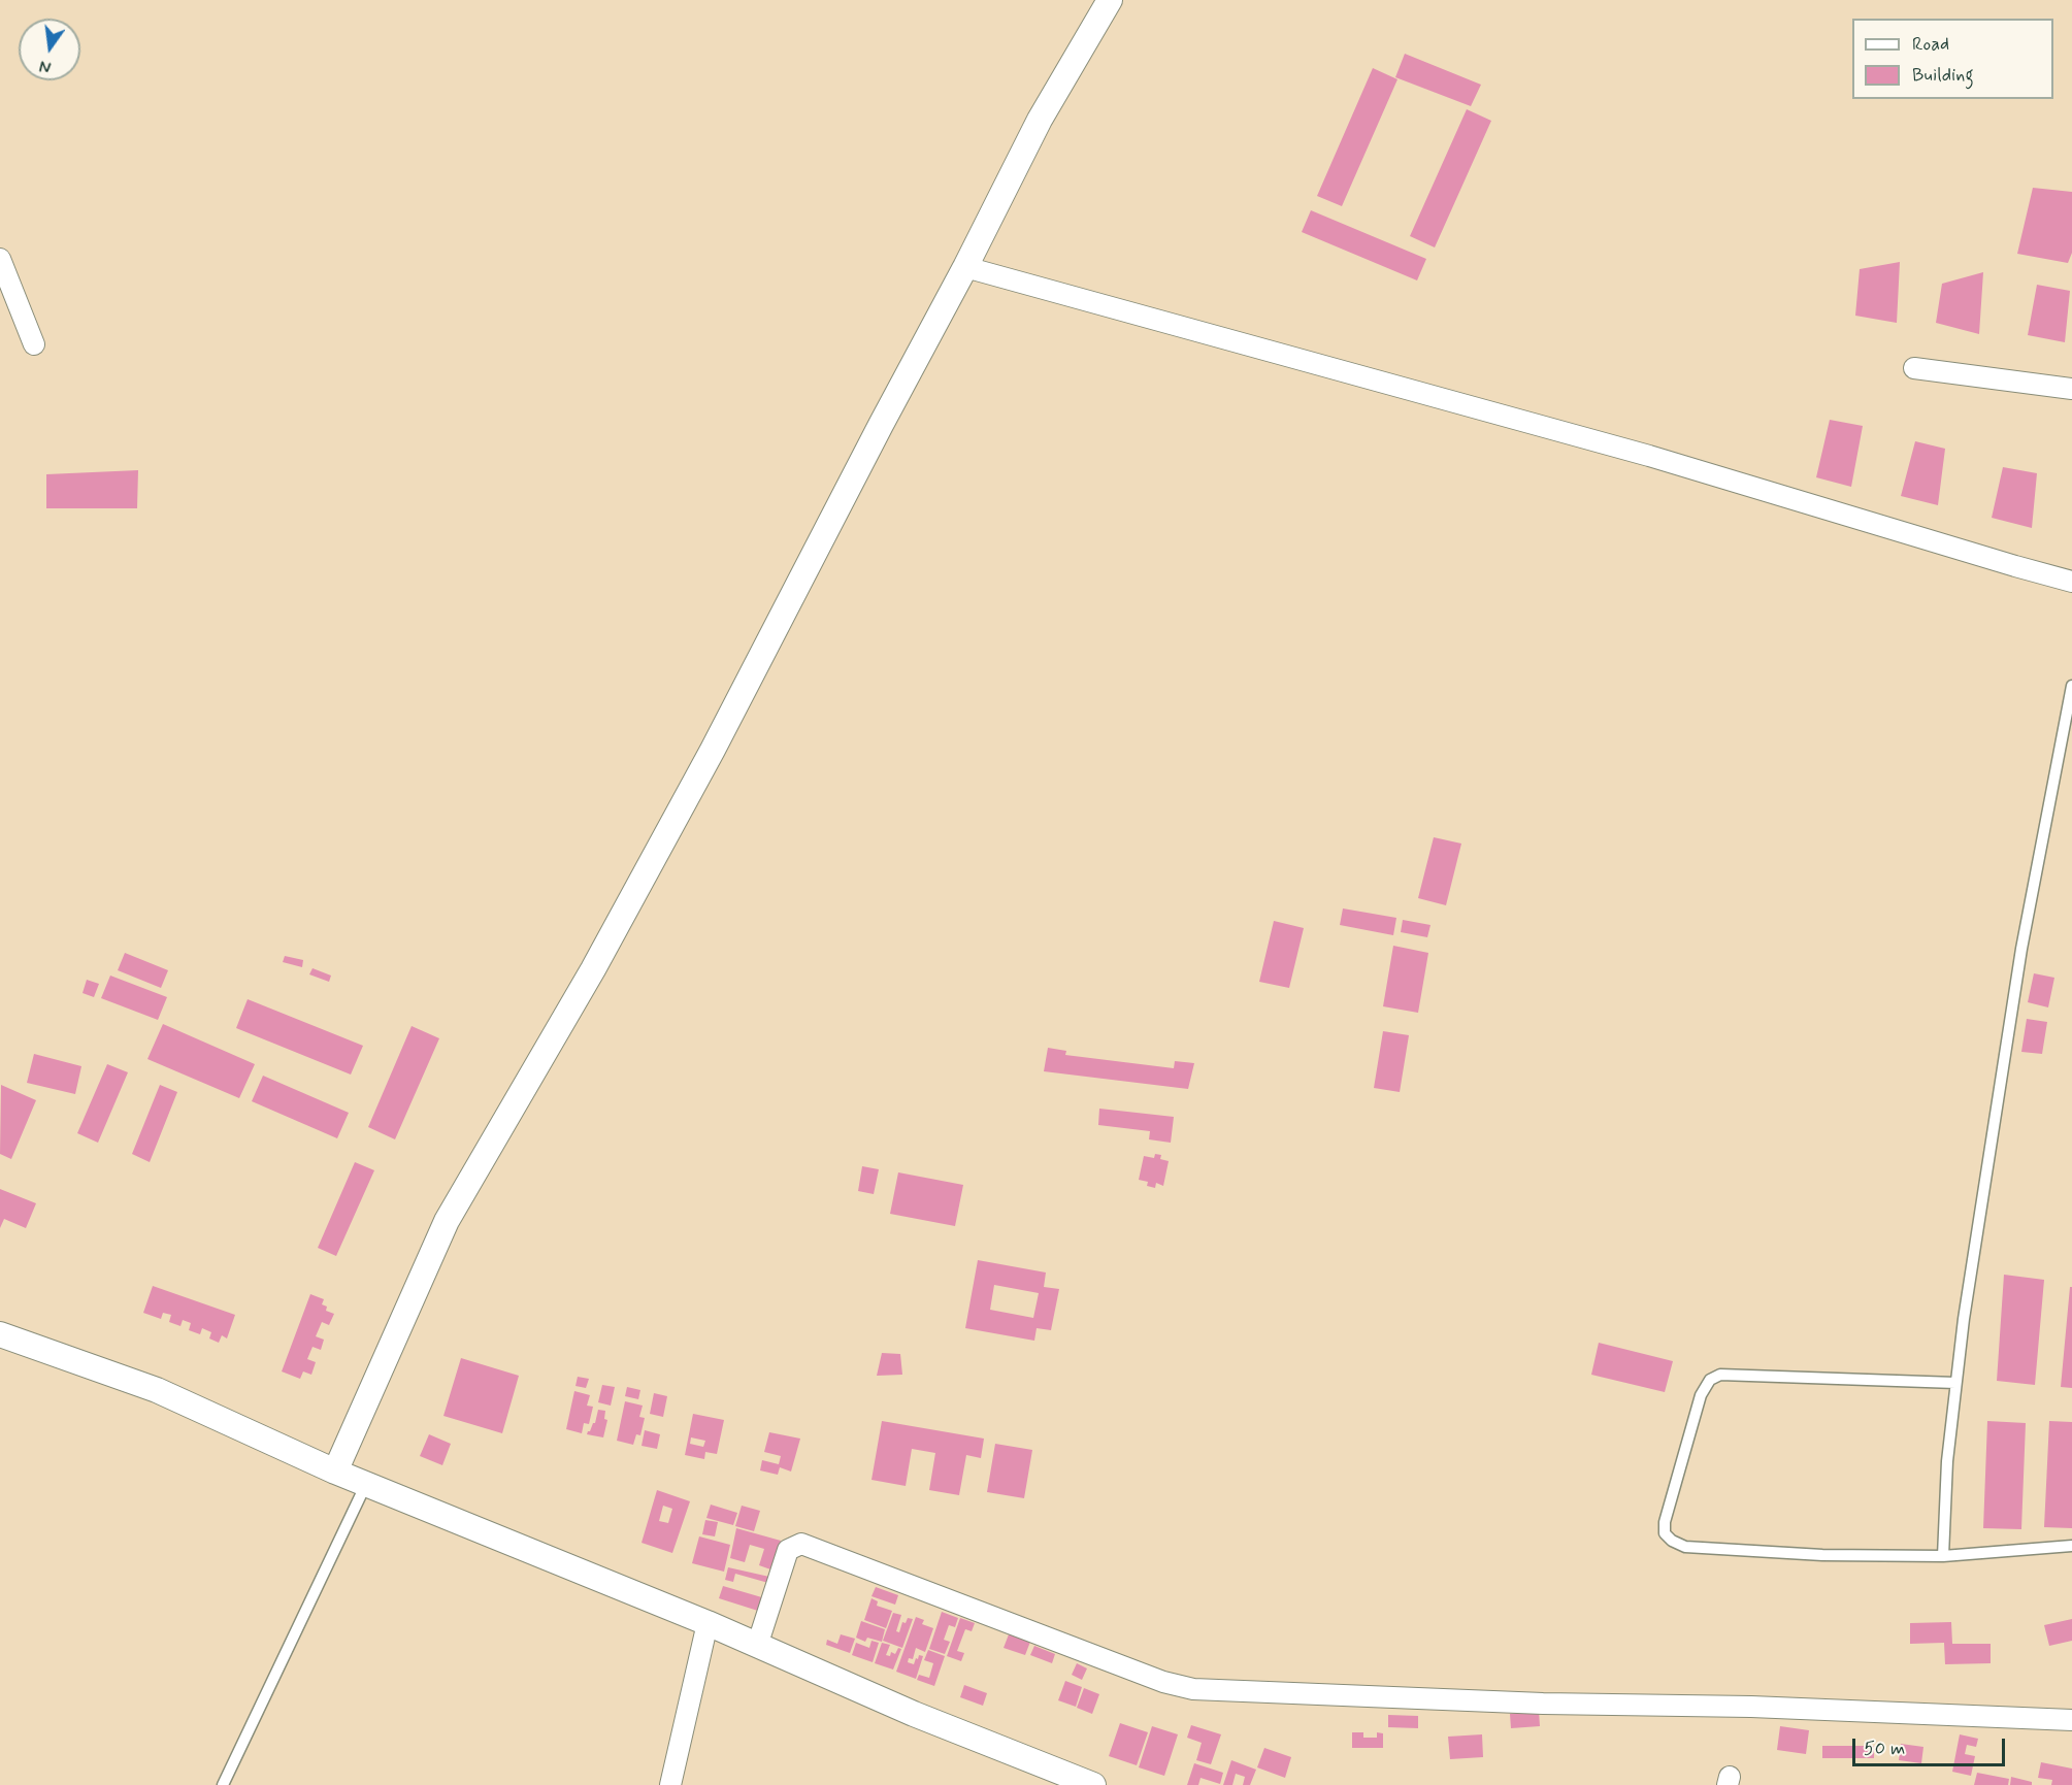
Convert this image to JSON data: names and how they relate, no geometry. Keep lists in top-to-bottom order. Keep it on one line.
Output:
{"legend":["Road","Building"],"scale_bar":"50 m","north":"bottom"}
